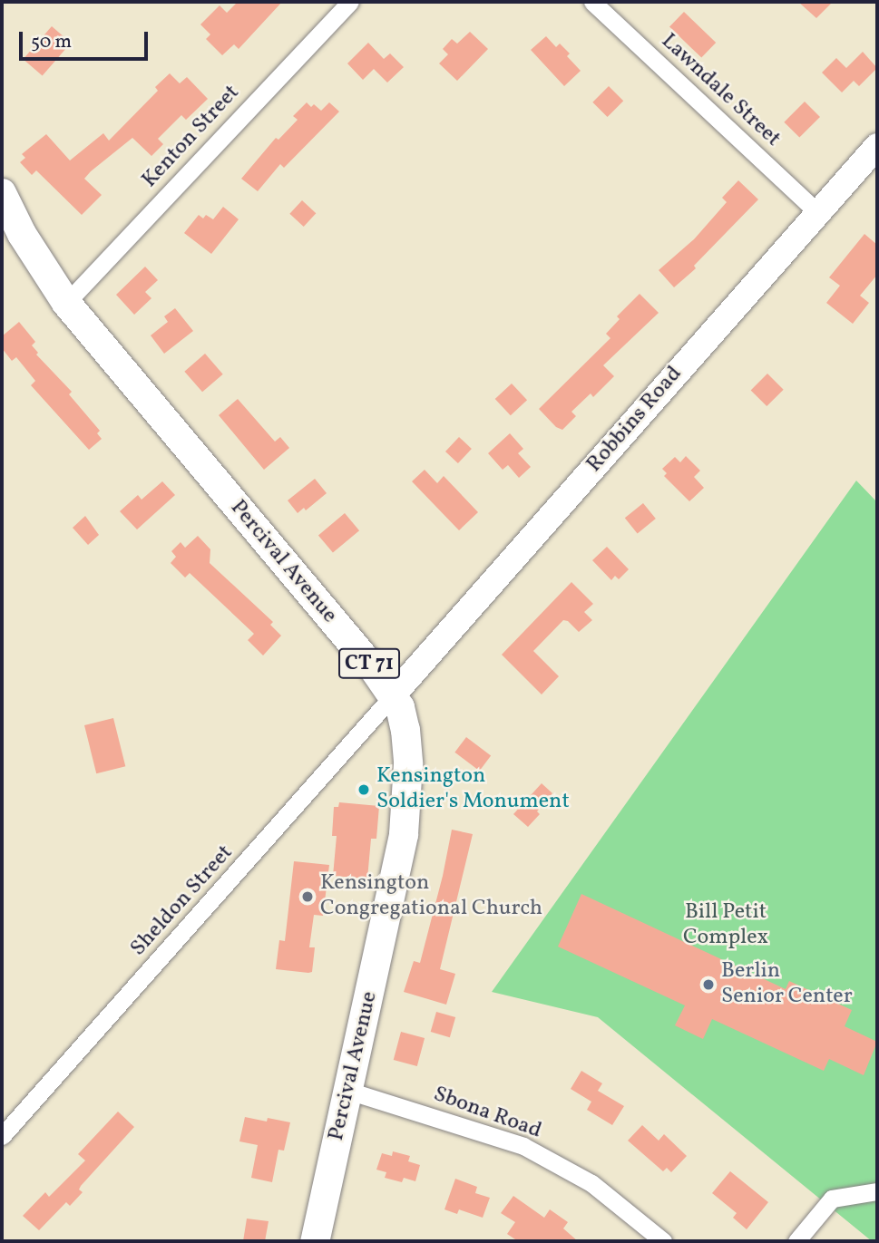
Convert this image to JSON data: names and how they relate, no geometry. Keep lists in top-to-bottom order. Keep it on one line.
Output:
{"streets":{"main road":["Percival Avenue","CT 71"],"street":["Lawndale Street","Kenton Street","Robbins Road","Sheldon Street","Sbona Road"]},"crossings":[["Lawndale Street","Robbins Road"],["Kenton Street","Percival Avenue"],["Robbins Road","Percival Avenue"],["Robbins Road","Sheldon Street"],["Percival Avenue","Sheldon Street"],["Percival Avenue","Sbona Road"]],"parks":["Bill Petit Complex"],"places":["Kensington Soldier's Monument","Kensington Congregational Church","Berlin Senior Center"],"scale_bar":"50 m"}
